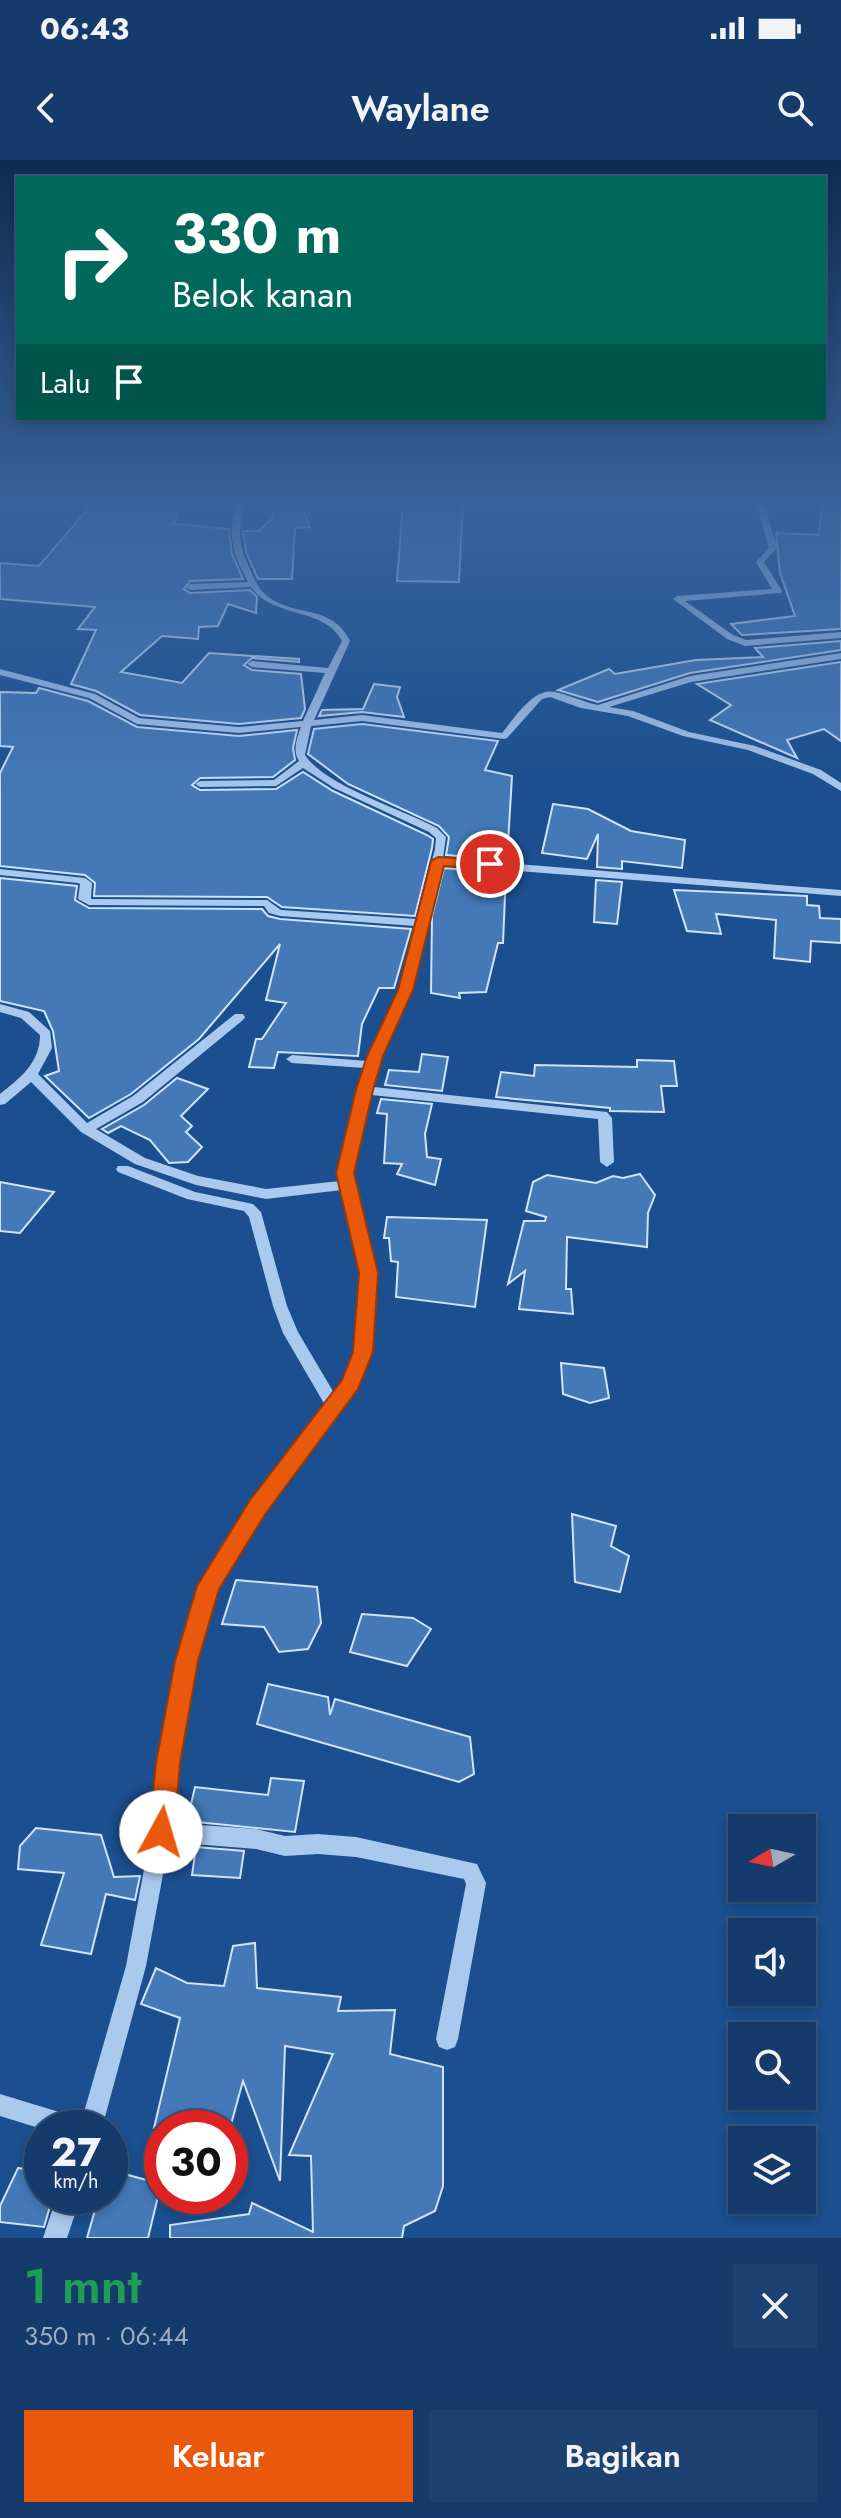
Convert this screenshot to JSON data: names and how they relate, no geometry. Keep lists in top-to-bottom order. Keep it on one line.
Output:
{"north":"left","page":{"status":"06:43","header":"Waylane","turn":["330 m","Belok kanan"],"then":"Lalu","speed":"27 km/h","limit":"30","heading":["1 mnt","350 m · 06:44"],"buttons":["Keluar","Bagikan"]}}
